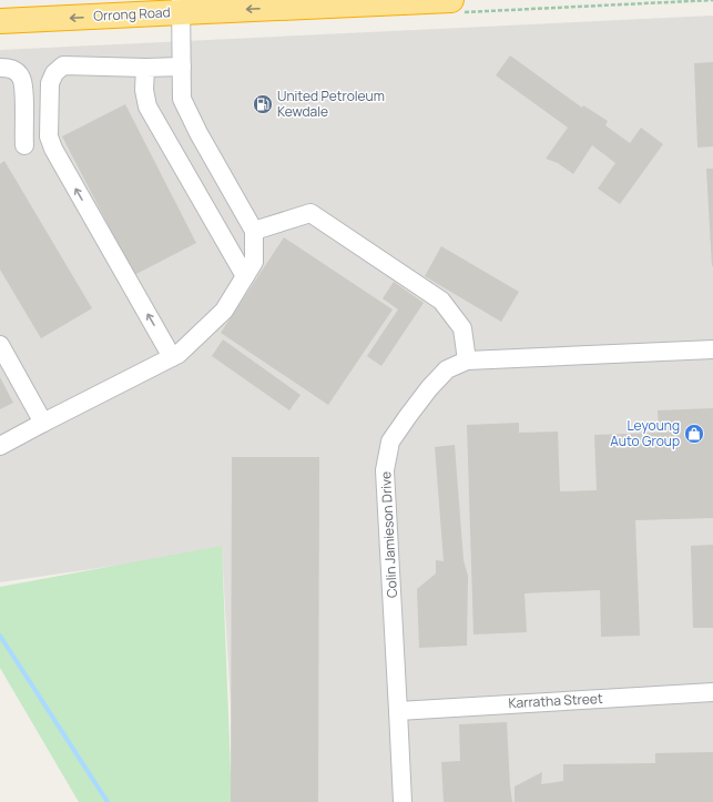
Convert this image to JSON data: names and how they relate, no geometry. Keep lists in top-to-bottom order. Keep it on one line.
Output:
{"streets":{"highway":["Orrong Road"],"street":["Colin Jamieson Drive","Karratha Street"]},"crossings":[["Colin Jamieson Drive","Karratha Street"]],"one_way":["Orrong Road"],"places":{"fuel station":["United Petroleum Kewdale"],"shop":["Leyoung Auto Group"]}}
